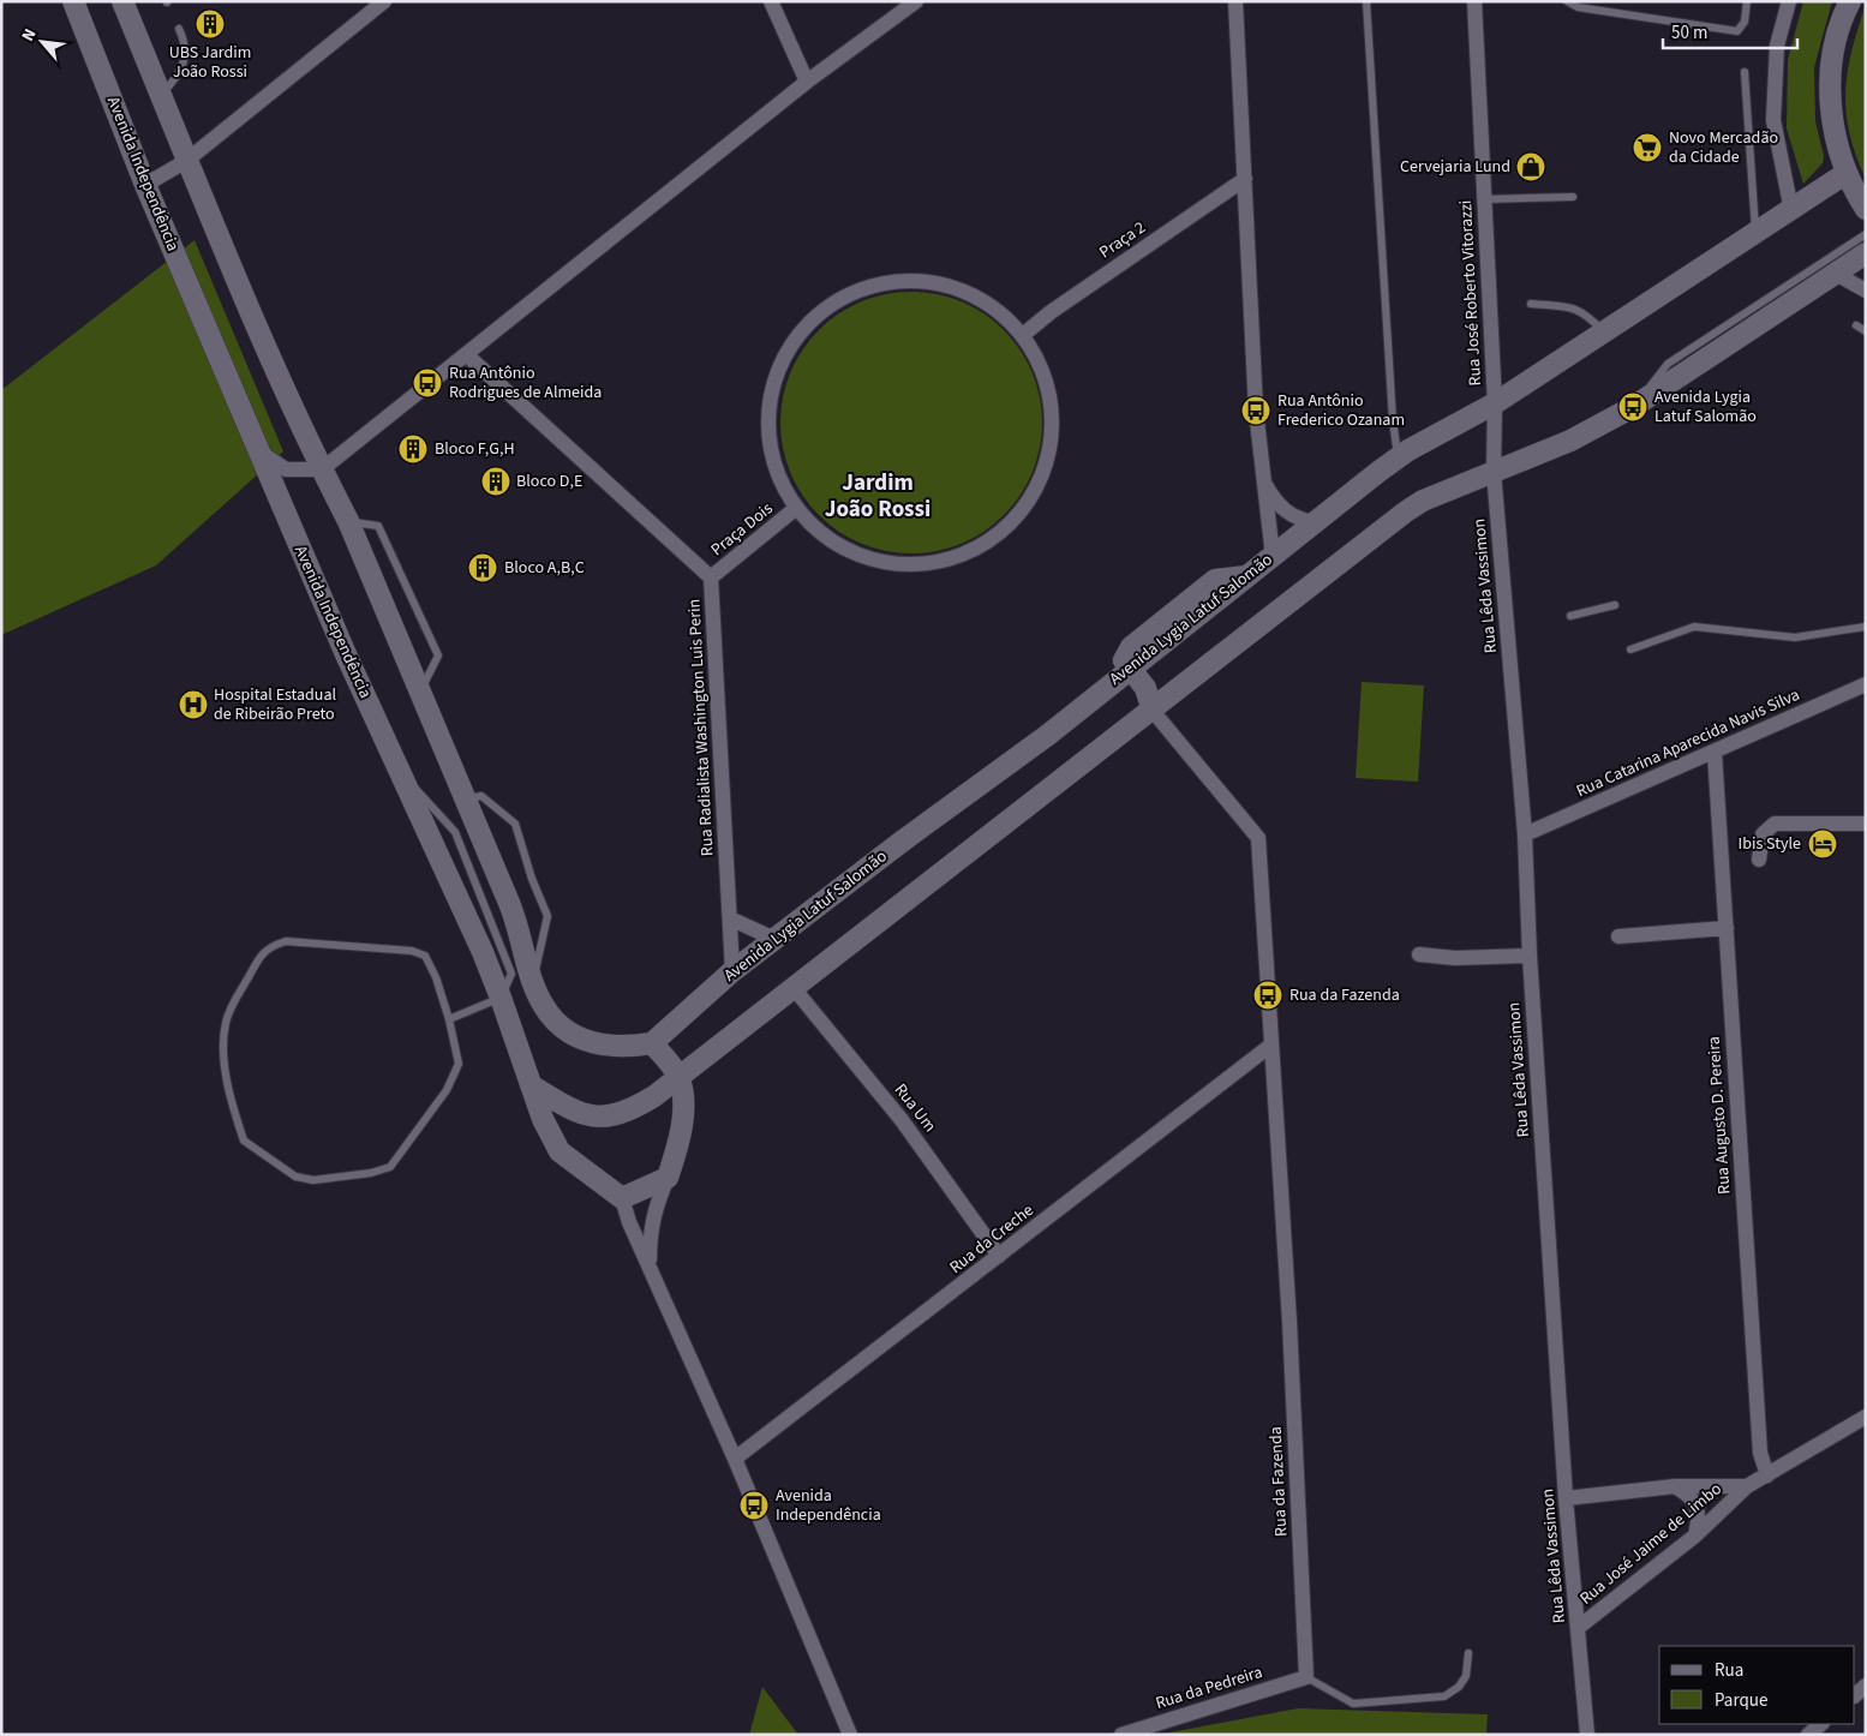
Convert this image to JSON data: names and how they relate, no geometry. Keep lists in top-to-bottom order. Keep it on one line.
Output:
{"streets":{"main road":["Avenida Independência","Avenida Lygia Latuf Salomão"],"street":["Praça 2","Rua José Roberto Vitorazzi","Praça Dois","Rua Lêda Vassimon","Rua Radialista Washington Luis Perin","Rua Catarina Aparecida Navis Silva","Rua Um","Rua Augusto D. Pereira","Rua da Creche","Rua da Fazenda","Rua José Jaime de Limbo","Rua da Pedreira"]},"crossings":[["Rua José Roberto Vitorazzi","Rua Lêda Vassimon"],["Rua José Roberto Vitorazzi","Avenida Lygia Latuf Salomão"],["Praça Dois","Rua Radialista Washington Luis Perin"],["Rua Lêda Vassimon","Avenida Lygia Latuf Salomão"],["Rua Lêda Vassimon","Rua Catarina Aparecida Navis Silva"],["Rua Lêda Vassimon","Rua José Jaime de Limbo"],["Avenida Lygia Latuf Salomão","Rua Radialista Washington Luis Perin"],["Rua Catarina Aparecida Navis Silva","Rua Augusto D. Pereira"],["Rua Um","Rua da Creche"],["Rua Augusto D. Pereira","Rua José Jaime de Limbo"],["Rua da Creche","Rua da Fazenda"],["Rua da Fazenda","Rua da Pedreira"]],"districts":["Jardim João Rossi"],"places":{"building":["UBS Jardim João Rossi","Bloco F,G,H","Bloco D,E","Bloco A,B,C"],"supermarket":["Novo Mercadão da Cidade"],"shop":["Cervejaria Lund"],"bus stop":["Rua Antônio Rodrigues de Almeida","Avenida Lygia Latuf Salomão","Rua Antônio Frederico Ozanam","Rua da Fazenda","Avenida Independência"],"hospital":["Hospital Estadual de Ribeirão Preto"],"hotel":["Ibis Style"]},"legend":["Rua","Parque"],"scale_bar":"50 m","north":"top left"}
